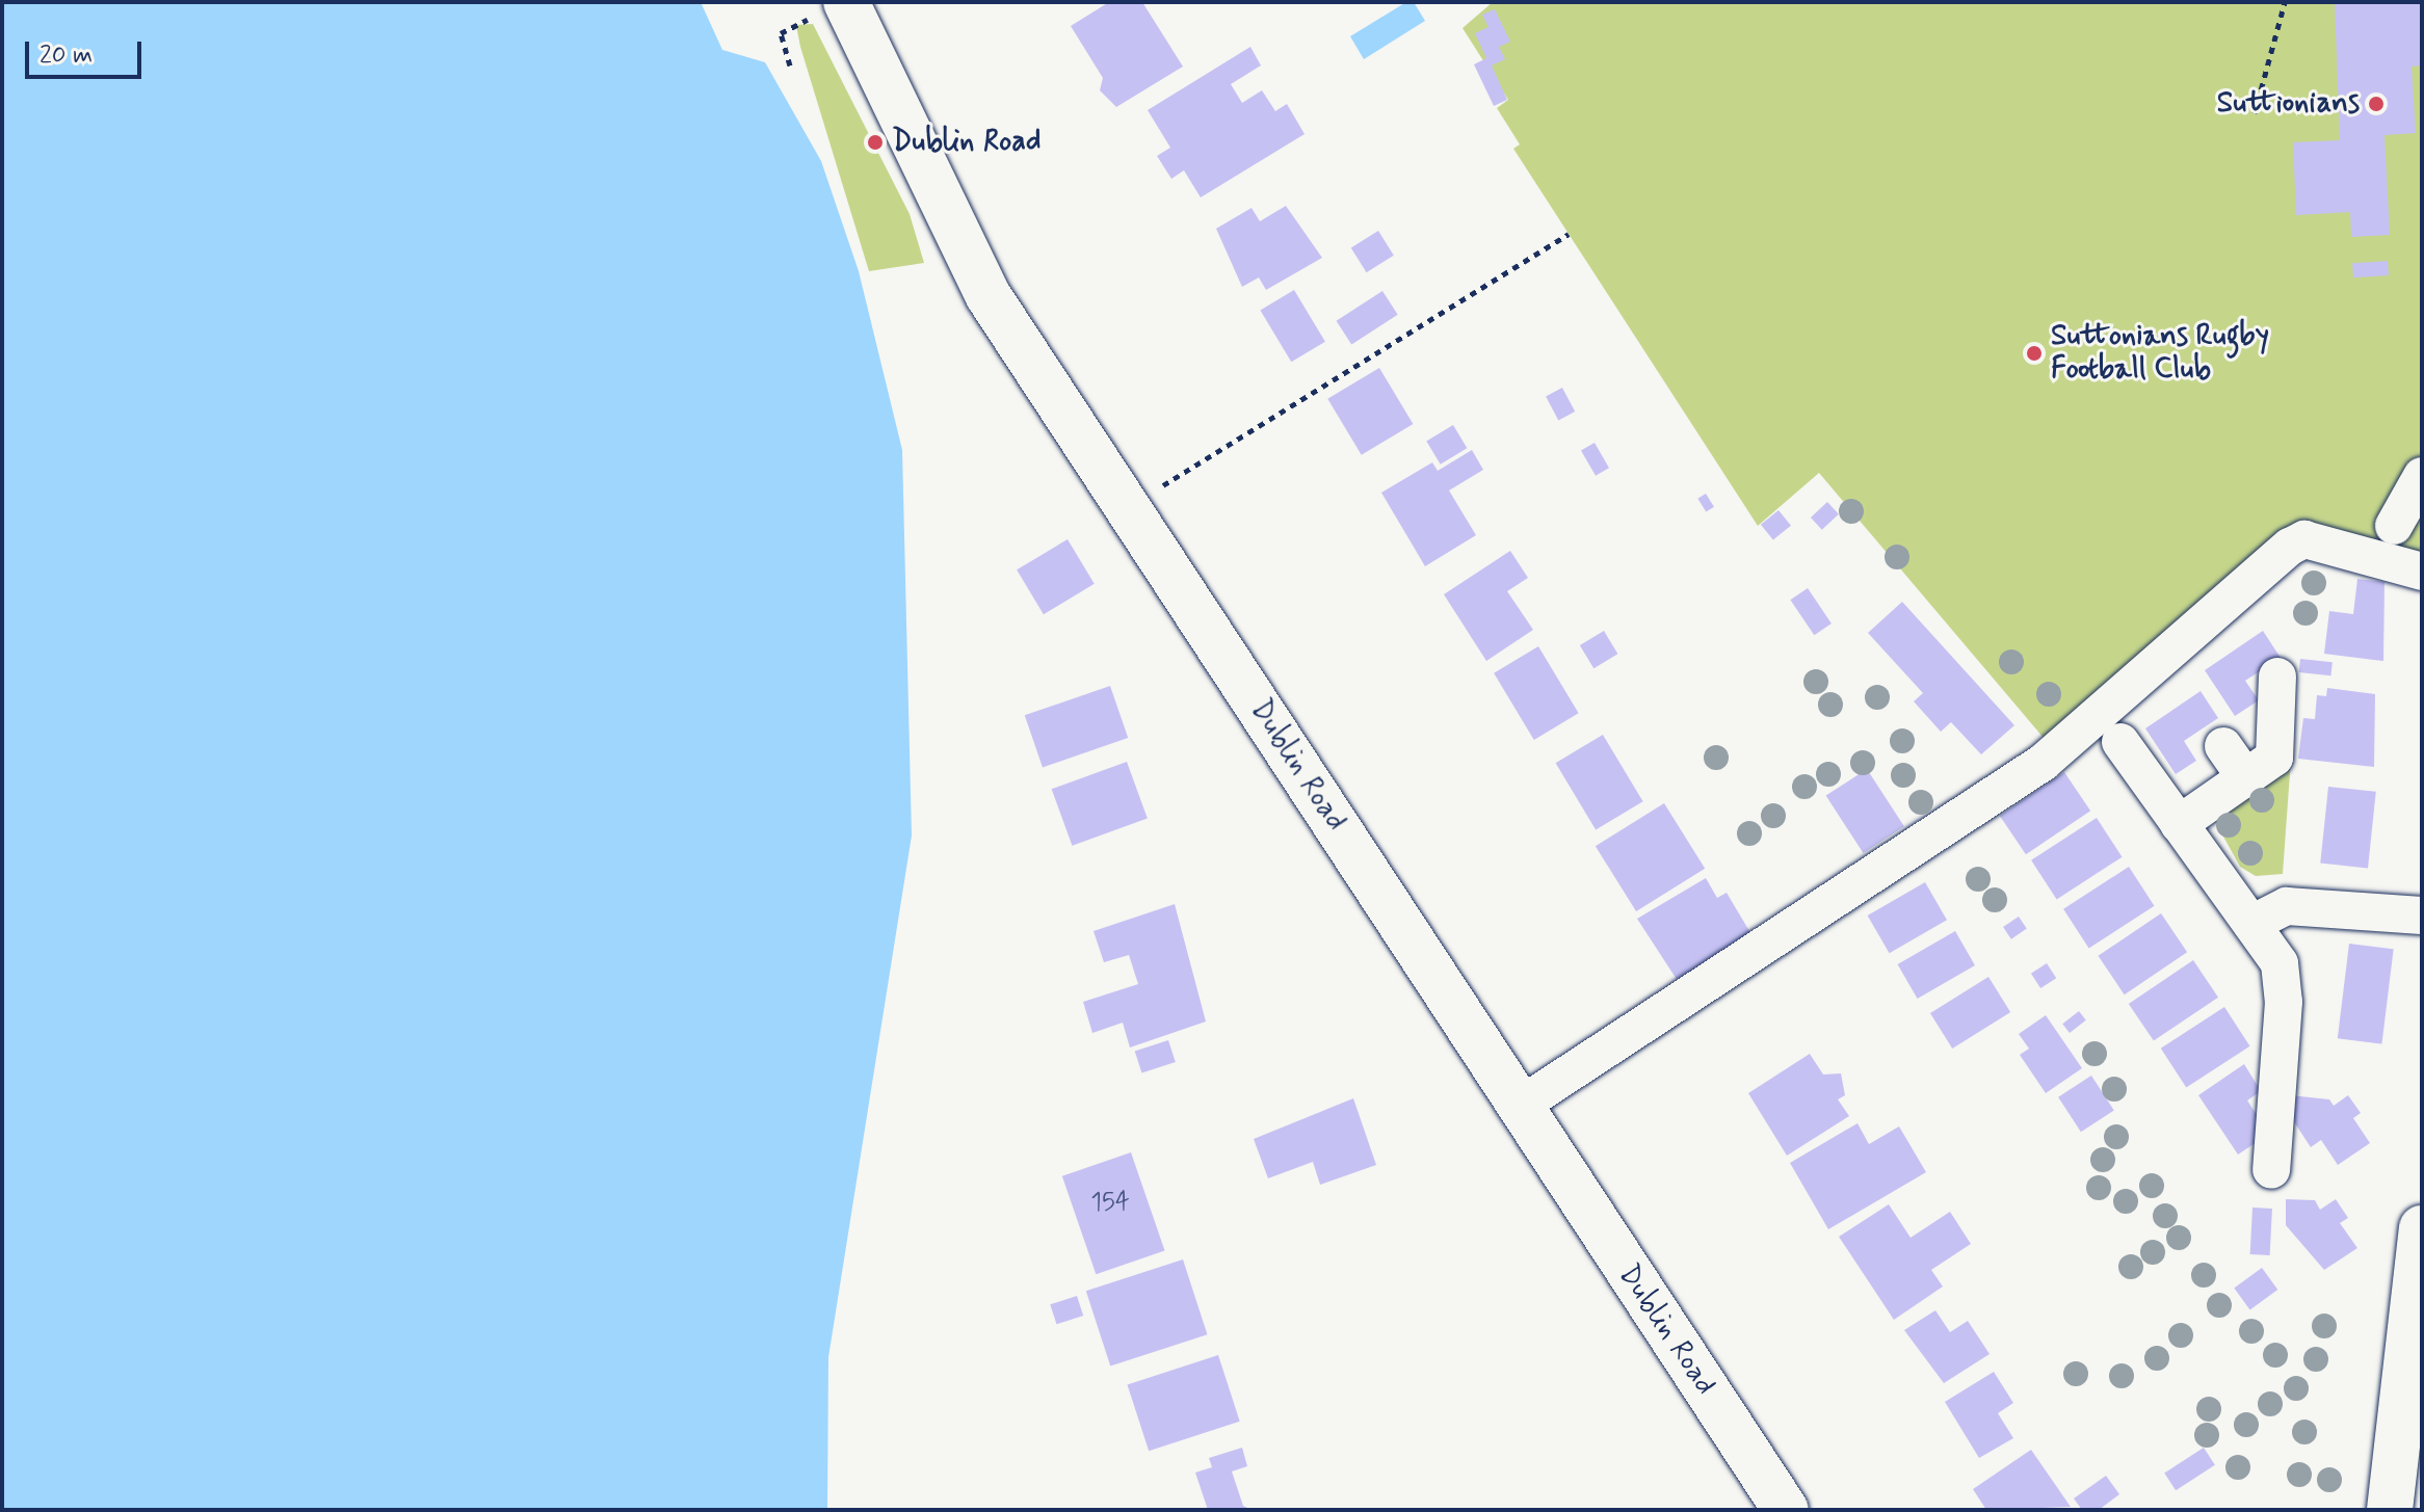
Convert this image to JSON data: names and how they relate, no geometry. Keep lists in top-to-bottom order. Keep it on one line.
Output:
{"streets":{"main road":["Dublin Road"]},"places":["Suttionians","Dublin Road","Suttonians Rugby Football Club"],"house_numbers":["154"],"scale_bar":"20 m"}
